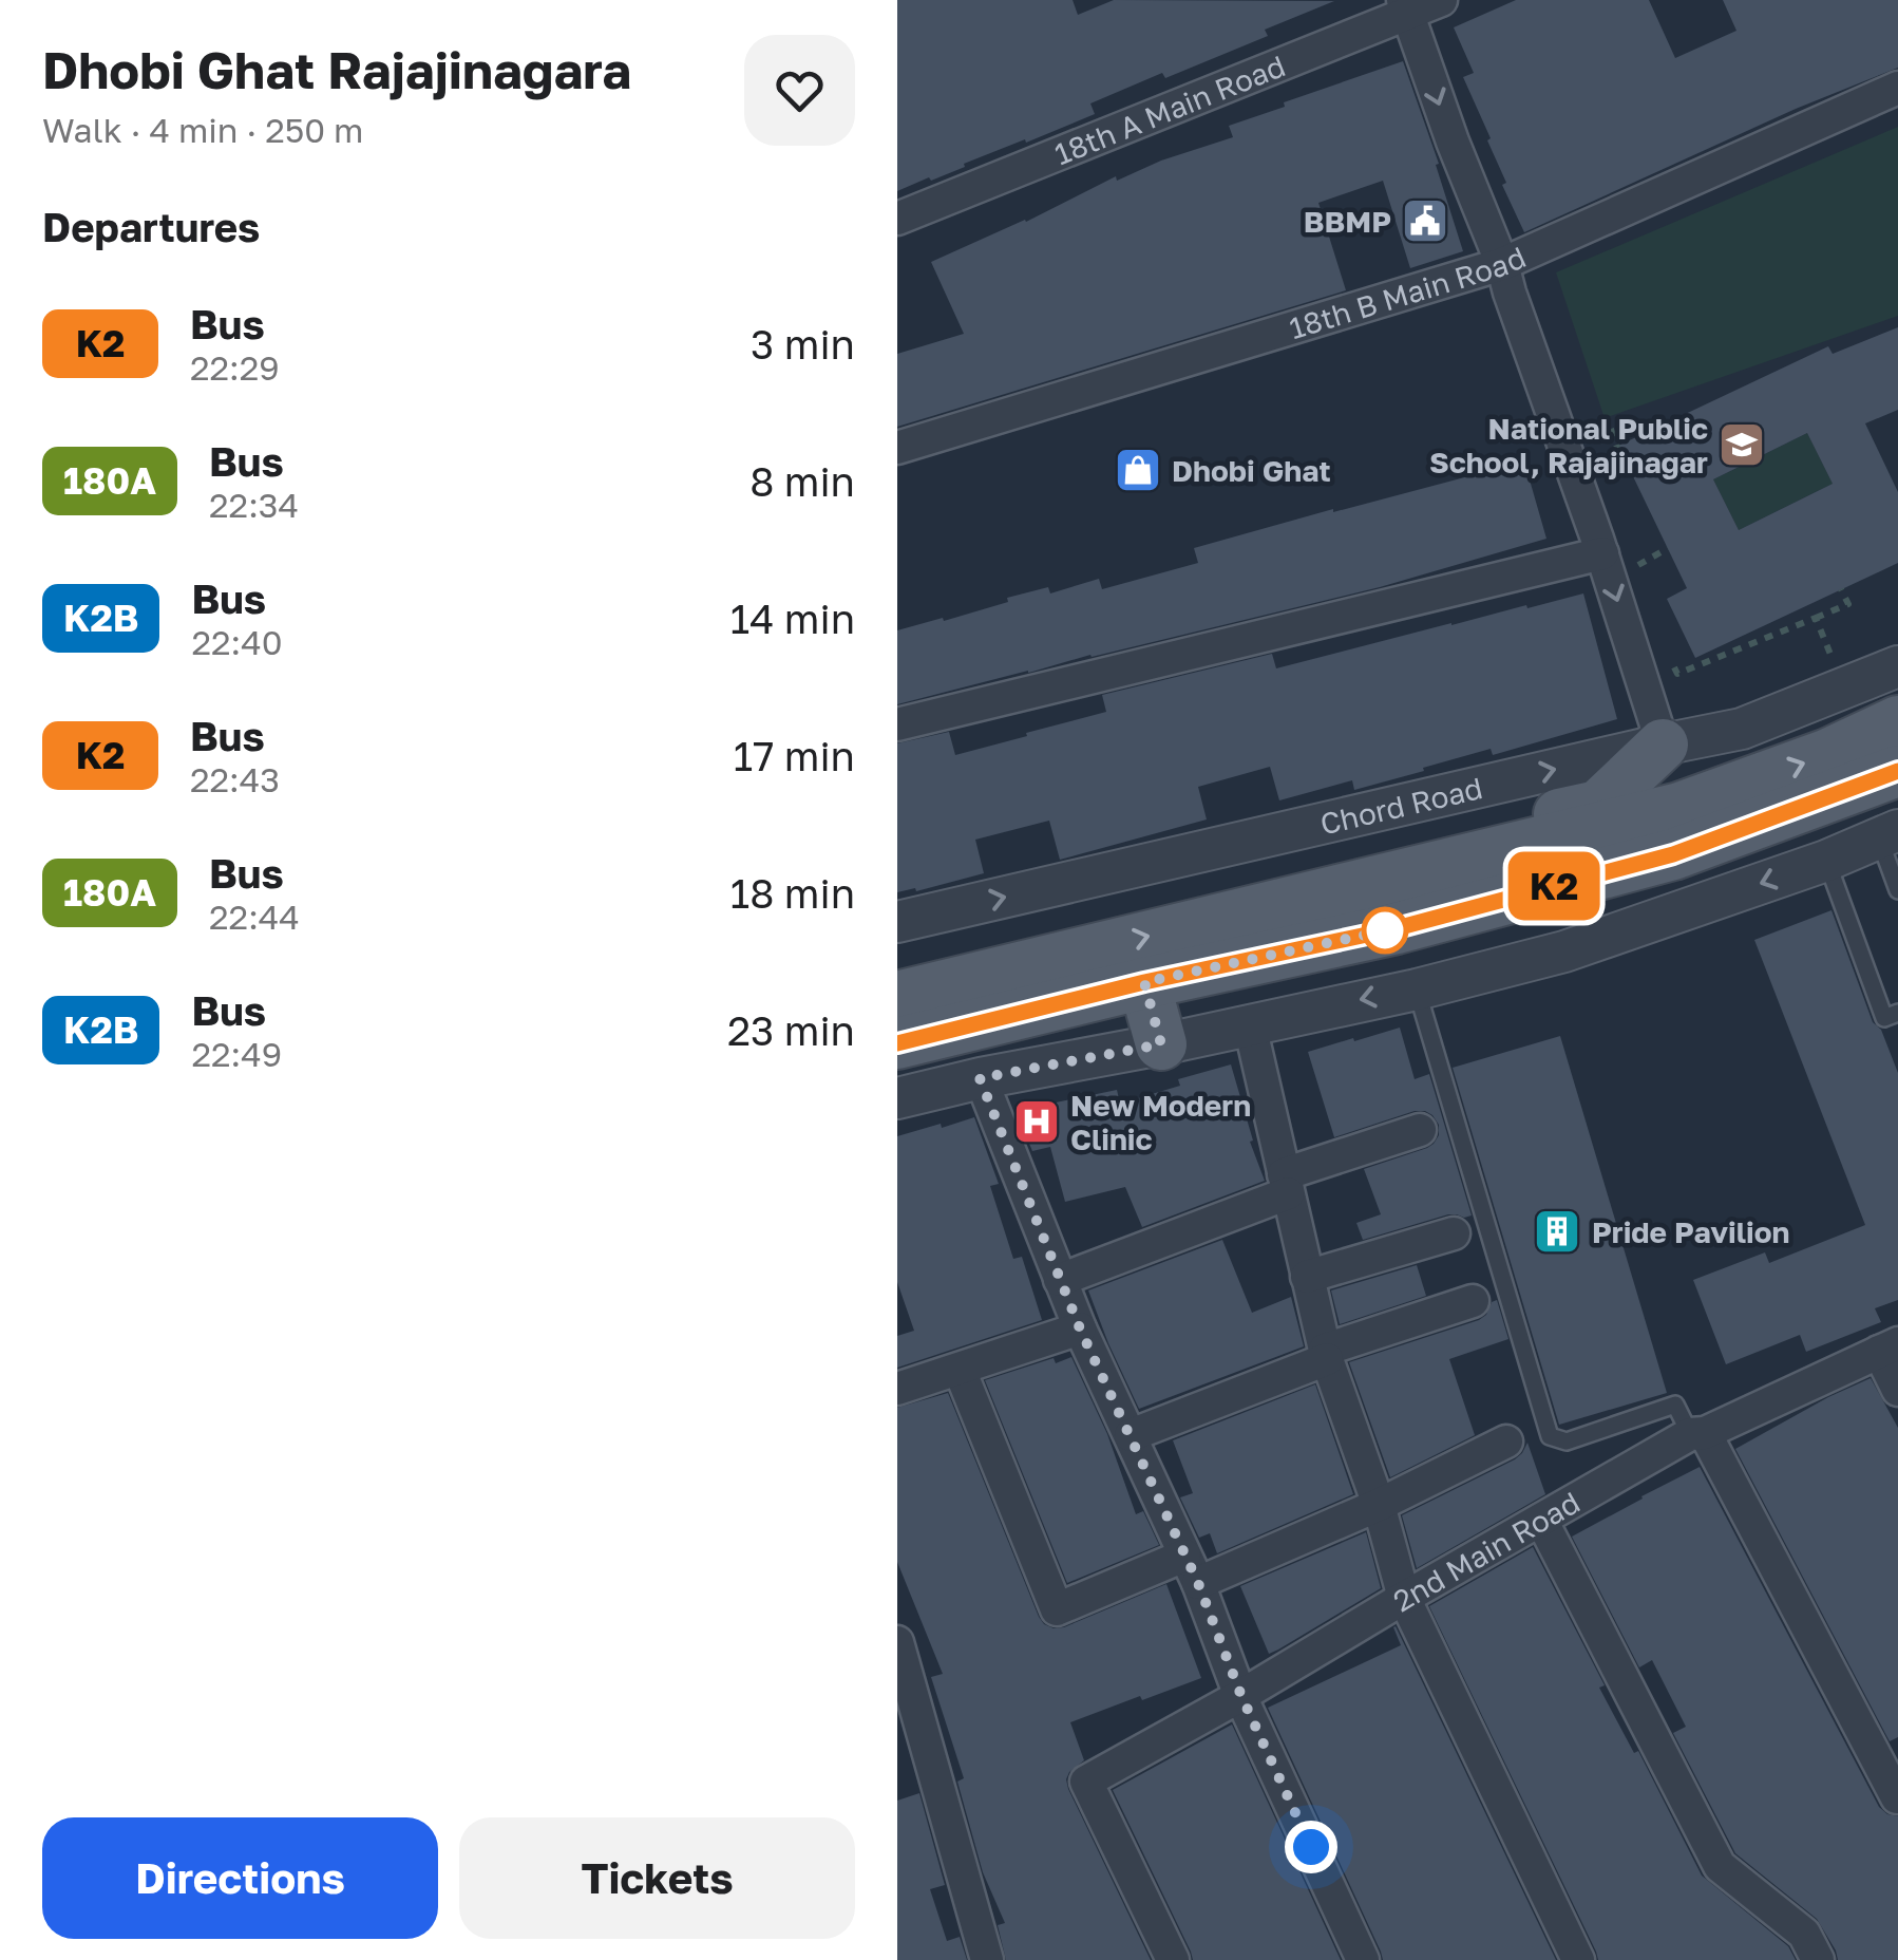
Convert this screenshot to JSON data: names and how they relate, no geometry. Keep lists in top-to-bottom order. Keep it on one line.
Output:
{"streets":{"street":["18th A Main Road","18th B Main Road","Chord Road","2nd Main Road"]},"places":{"public building":["BBMP"],"school or university":["National Public School, Rajajinagar"],"shop":["Dhobi Ghat"],"hospital":["New Modern Clinic"],"building":["Pride Pavilion"]},"lines":["bus line K2"],"page":{"heading":[["Dhobi Ghat Rajajinagara","Walk · 4 min · 250 m"],"Departures"],"on_map":"K2","list":[{"mark":"K2","name":"Bus","note":"22:29","value":"3 min"},{"mark":"180A","name":"Bus","note":"22:34","value":"8 min"},{"mark":"K2B","name":"Bus","note":"22:40","value":"14 min"},{"mark":"K2","name":"Bus","note":"22:43","value":"17 min"},{"mark":"180A","name":"Bus","note":"22:44","value":"18 min"},{"mark":"K2B","name":"Bus","note":"22:49","value":"23 min"}],"buttons":["Directions","Tickets"]}}
